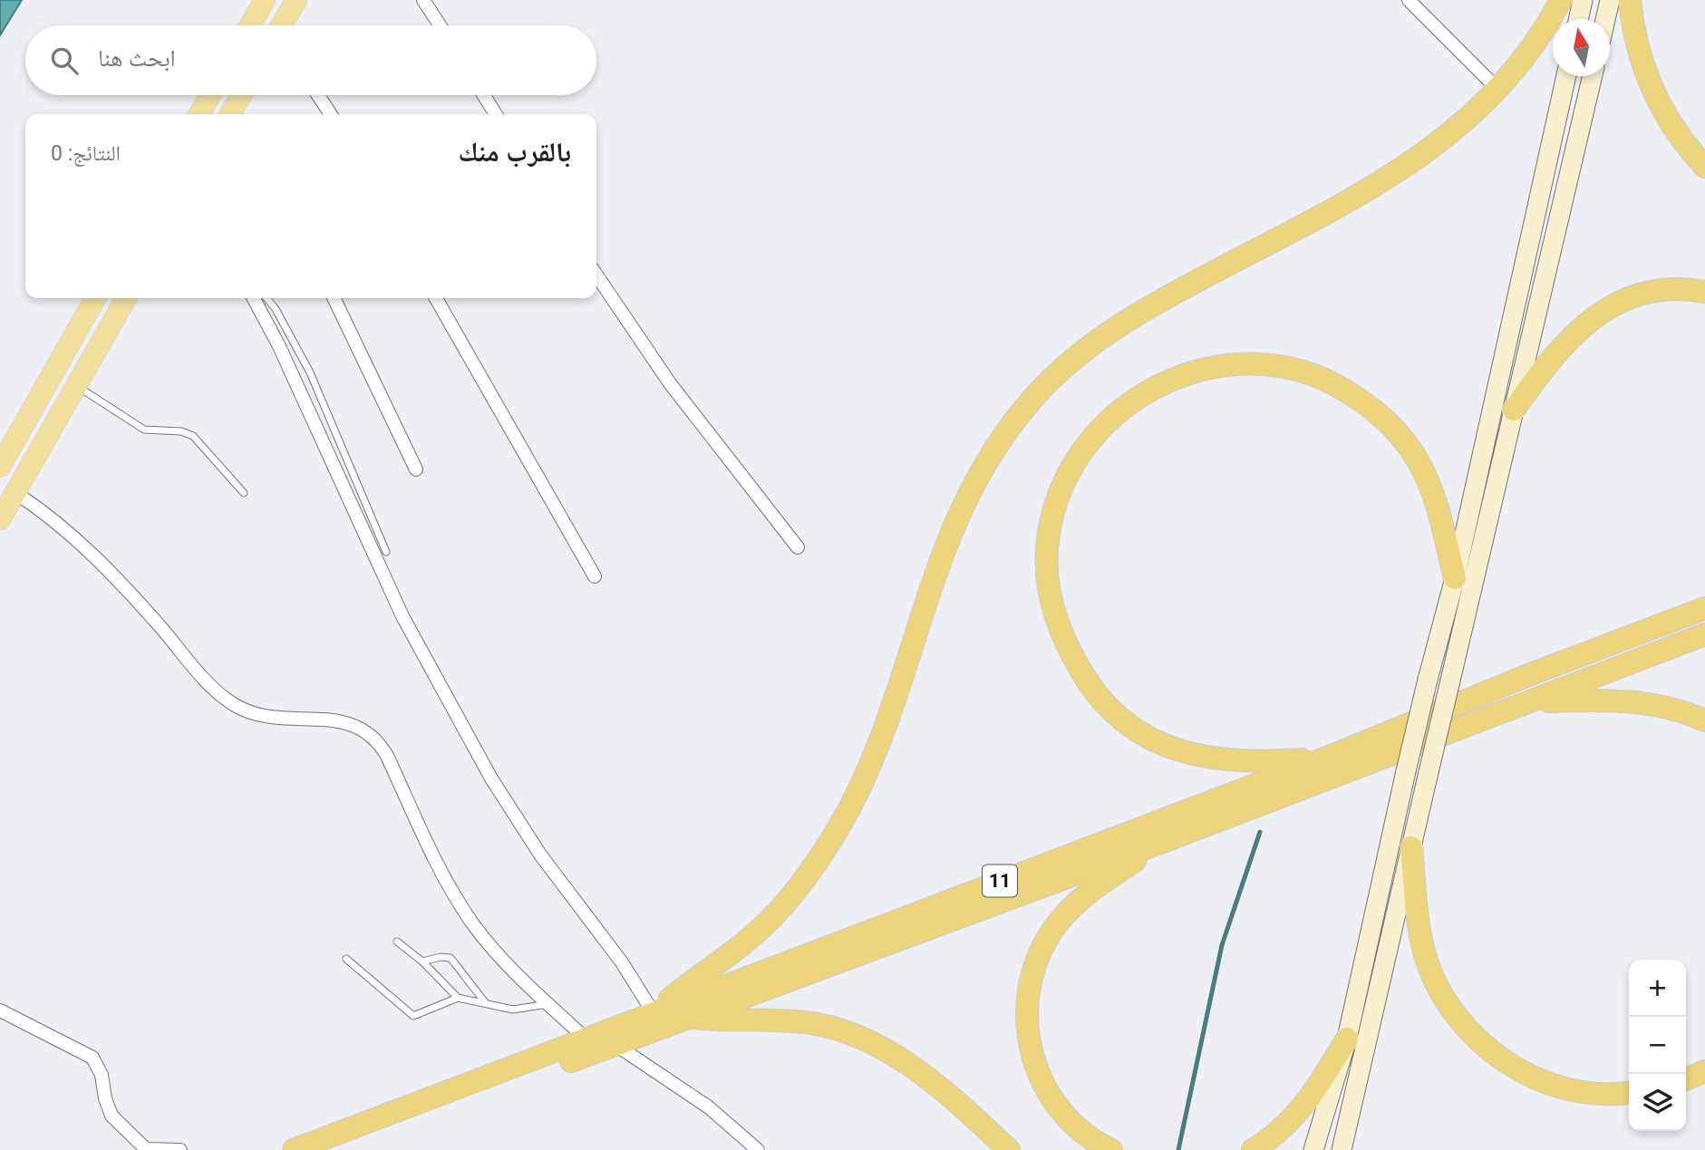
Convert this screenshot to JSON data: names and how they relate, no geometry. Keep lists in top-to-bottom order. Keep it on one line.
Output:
{"streets":{"highway":["11"]},"north":"top","page":{"search":"ابحث هنا","heading":["بالقرب منك","النتائج: 0"],"map_buttons":["+","−"]}}
